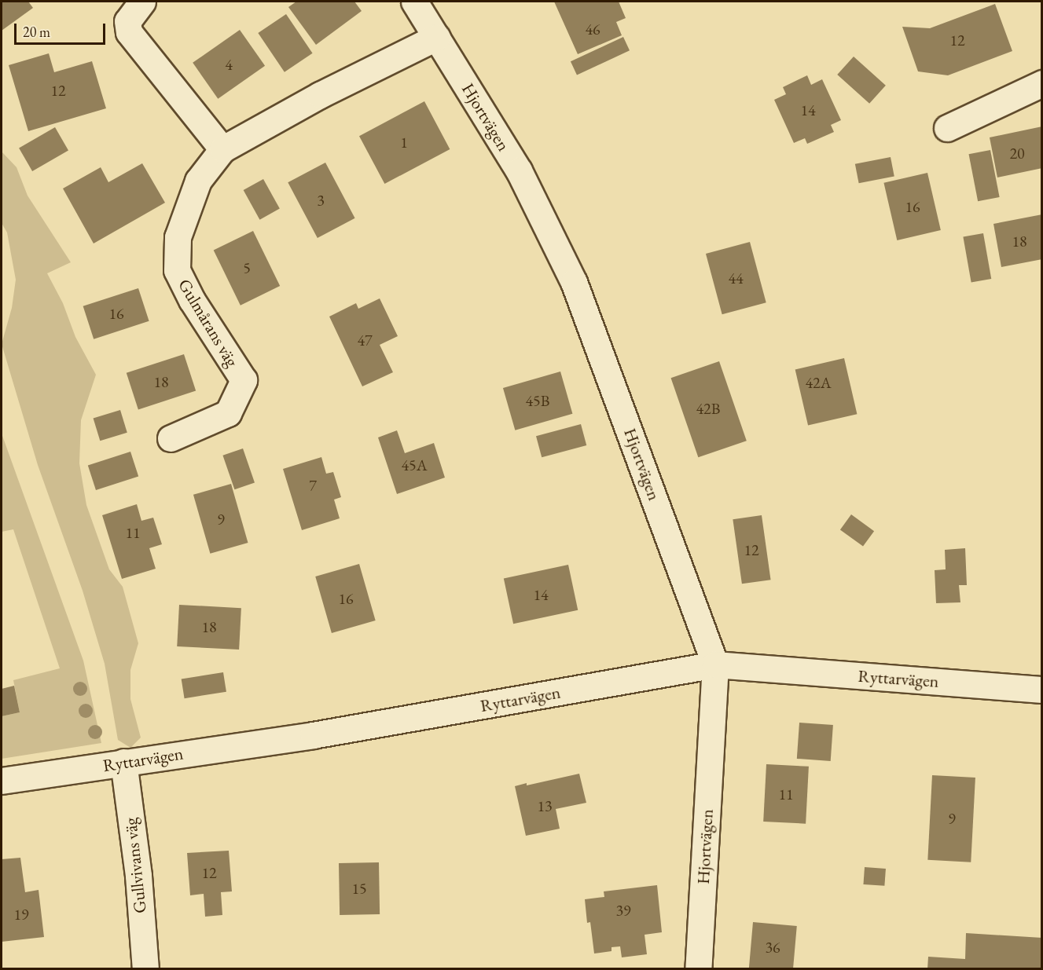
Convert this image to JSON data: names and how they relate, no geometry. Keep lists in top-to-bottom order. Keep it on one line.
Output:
{"streets":{"street":["Hjortvägen","Gulmårans väg","Ryttarvägen","Gullvivans väg"]},"crossings":[["Hjortvägen","Gulmårans väg"],["Hjortvägen","Ryttarvägen"],["Ryttarvägen","Gullvivans väg"]],"house_numbers":["46","12","4","12","14","1","20","3","16","18","5","44","16","47","18","42A","45B","42B","45A","7","9","11","12","14","16","18","11","13","9","12","15","39","19","36"],"scale_bar":"20 m"}
